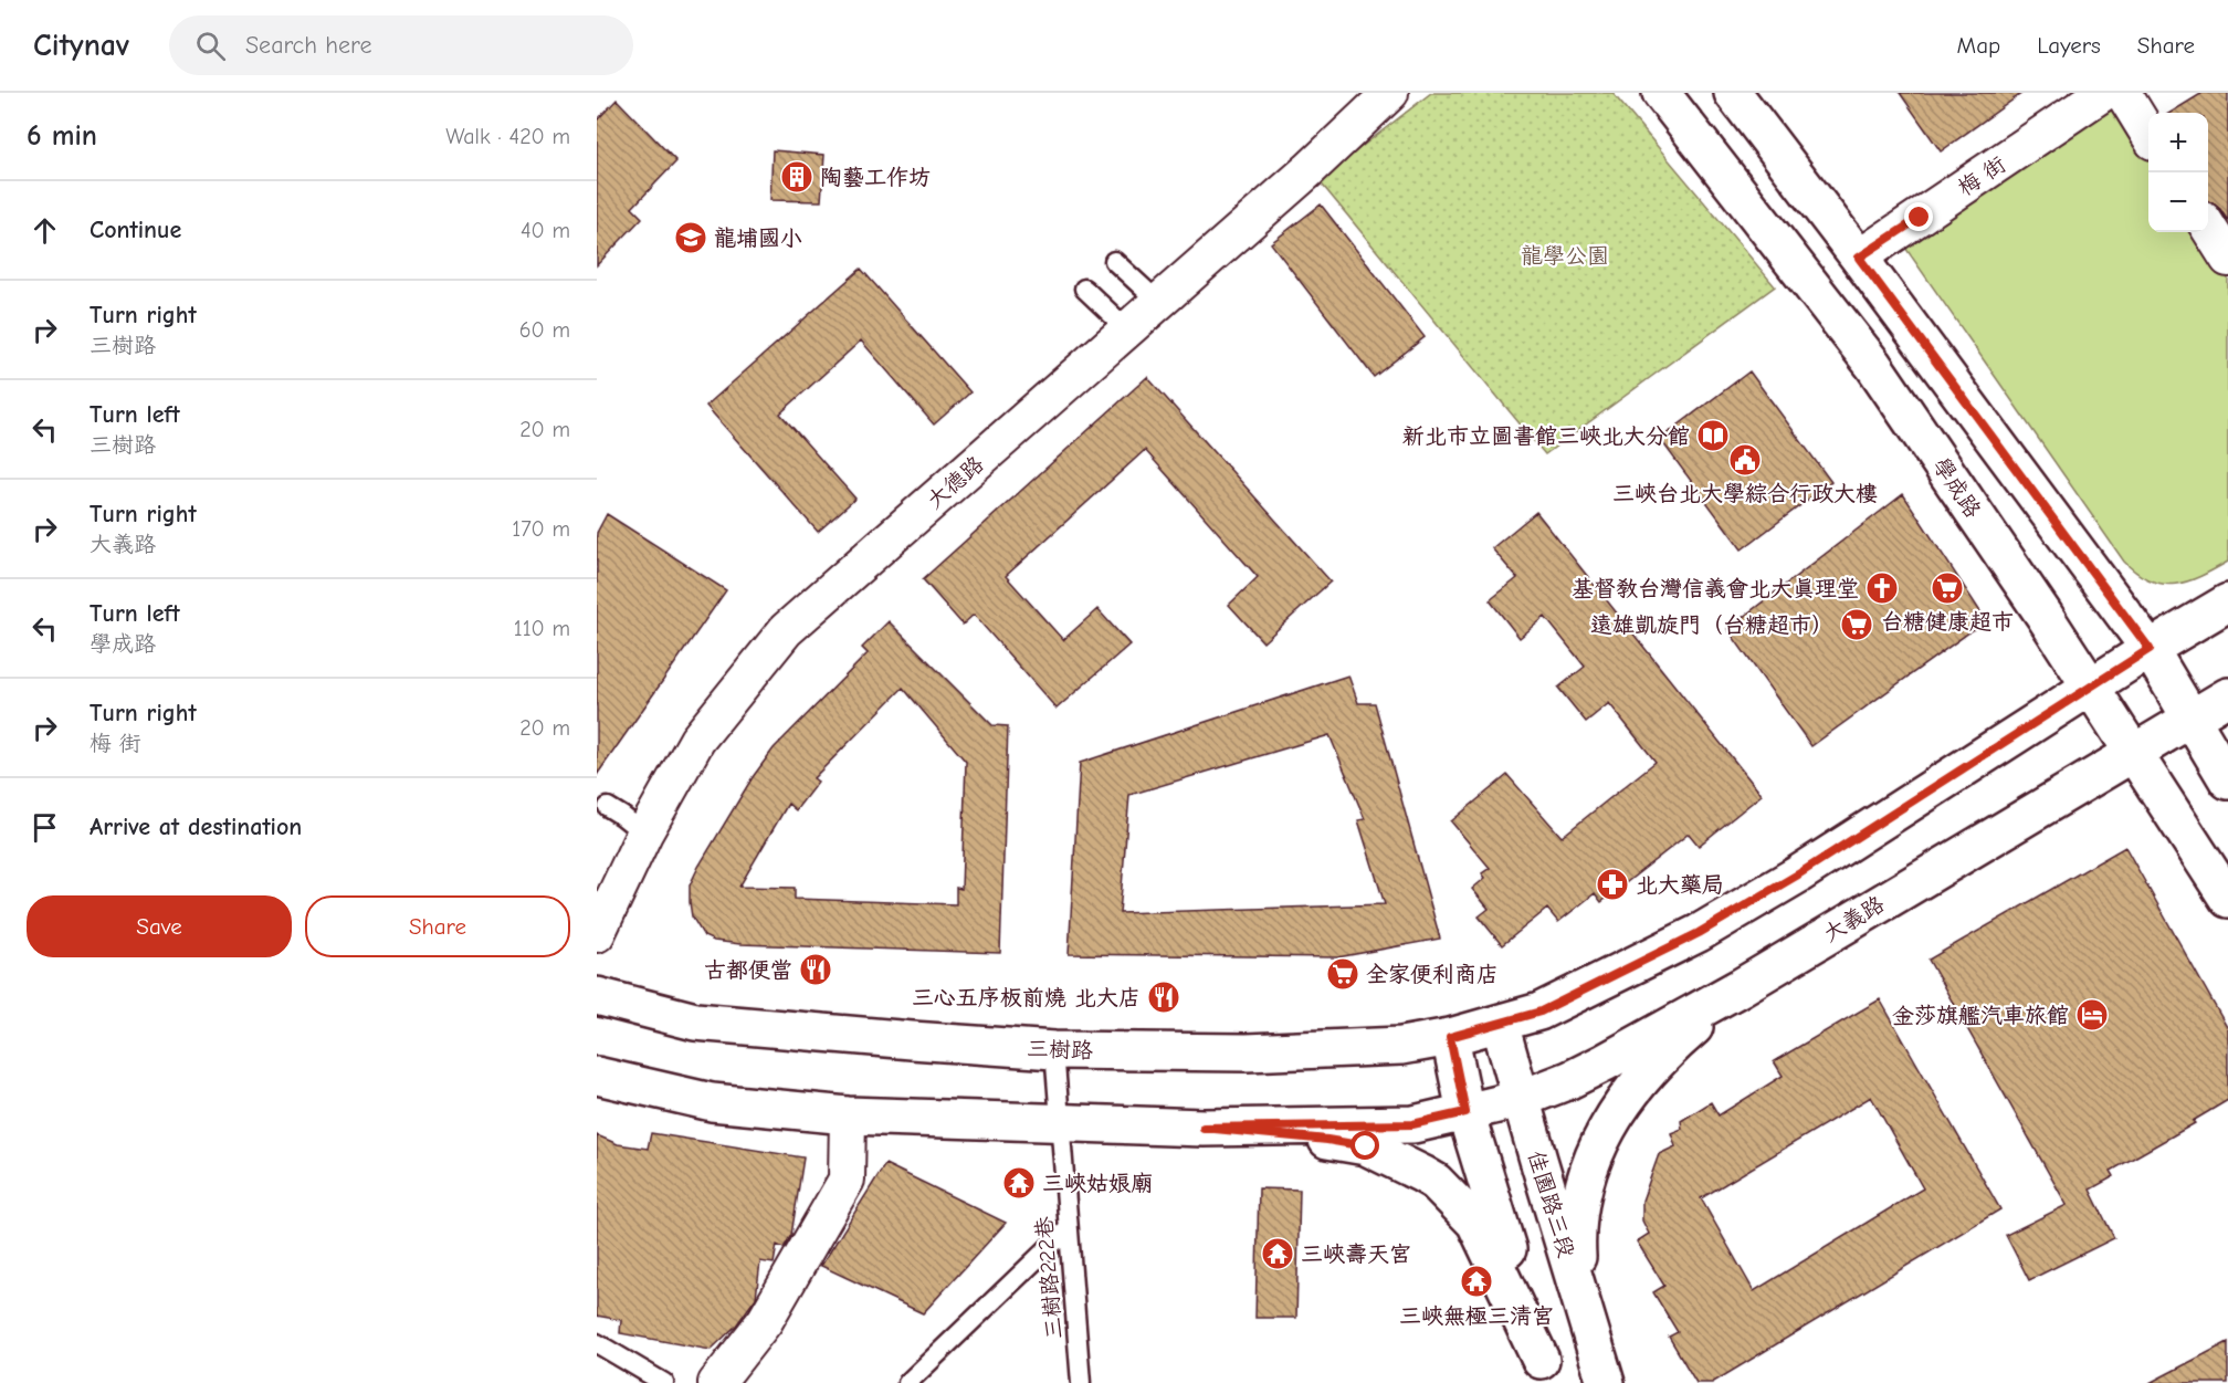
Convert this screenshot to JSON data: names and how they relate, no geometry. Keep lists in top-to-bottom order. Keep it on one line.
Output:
{"streets":{"street":["梅 街","大德路","學成路","大義路","三樹路","佳園路三段"],"lane":["三樹路222巷"]},"crossings":[["學成路","大義路"],["大義路","佳園路三段"],["三樹路","三樹路222巷"]],"parks":["龍學公園"],"places":{"building":["陶藝工作坊"],"school or university":["龍埔國小"],"library":["新北市立圖書館三峽北大分館"],"public building":["三峽台北大學綜合行政大樓"],"church":["基督教台灣信義會北大真理堂"],"supermarket":["台糖健康超市","遠雄凱旋門（台糖超市）","全家便利商店"],"pharmacy":["北大藥局"],"restaurant":["古都便當","三心五序板前燒 北大店"],"hotel":["金莎旗艦汽車旅館"],"temple":["三峽姑娘廟","三峽壽天宮","三峽無極三清宮"]},"page":{"header":"Citynav","search":"Search here","nav":["Map","Layers","Share"],"heading":["6 min","Walk · 420 m"],"map_buttons":["+","−"],"list":[["Continue","40 m"],["Turn right","三樹路","60 m"],["Turn left","三樹路","20 m"],["Turn right","大義路","170 m"],["Turn left","學成路","110 m"],["Turn right","梅 街","20 m"],"Arrive at destination"],"buttons":["Save","Share"]}}
